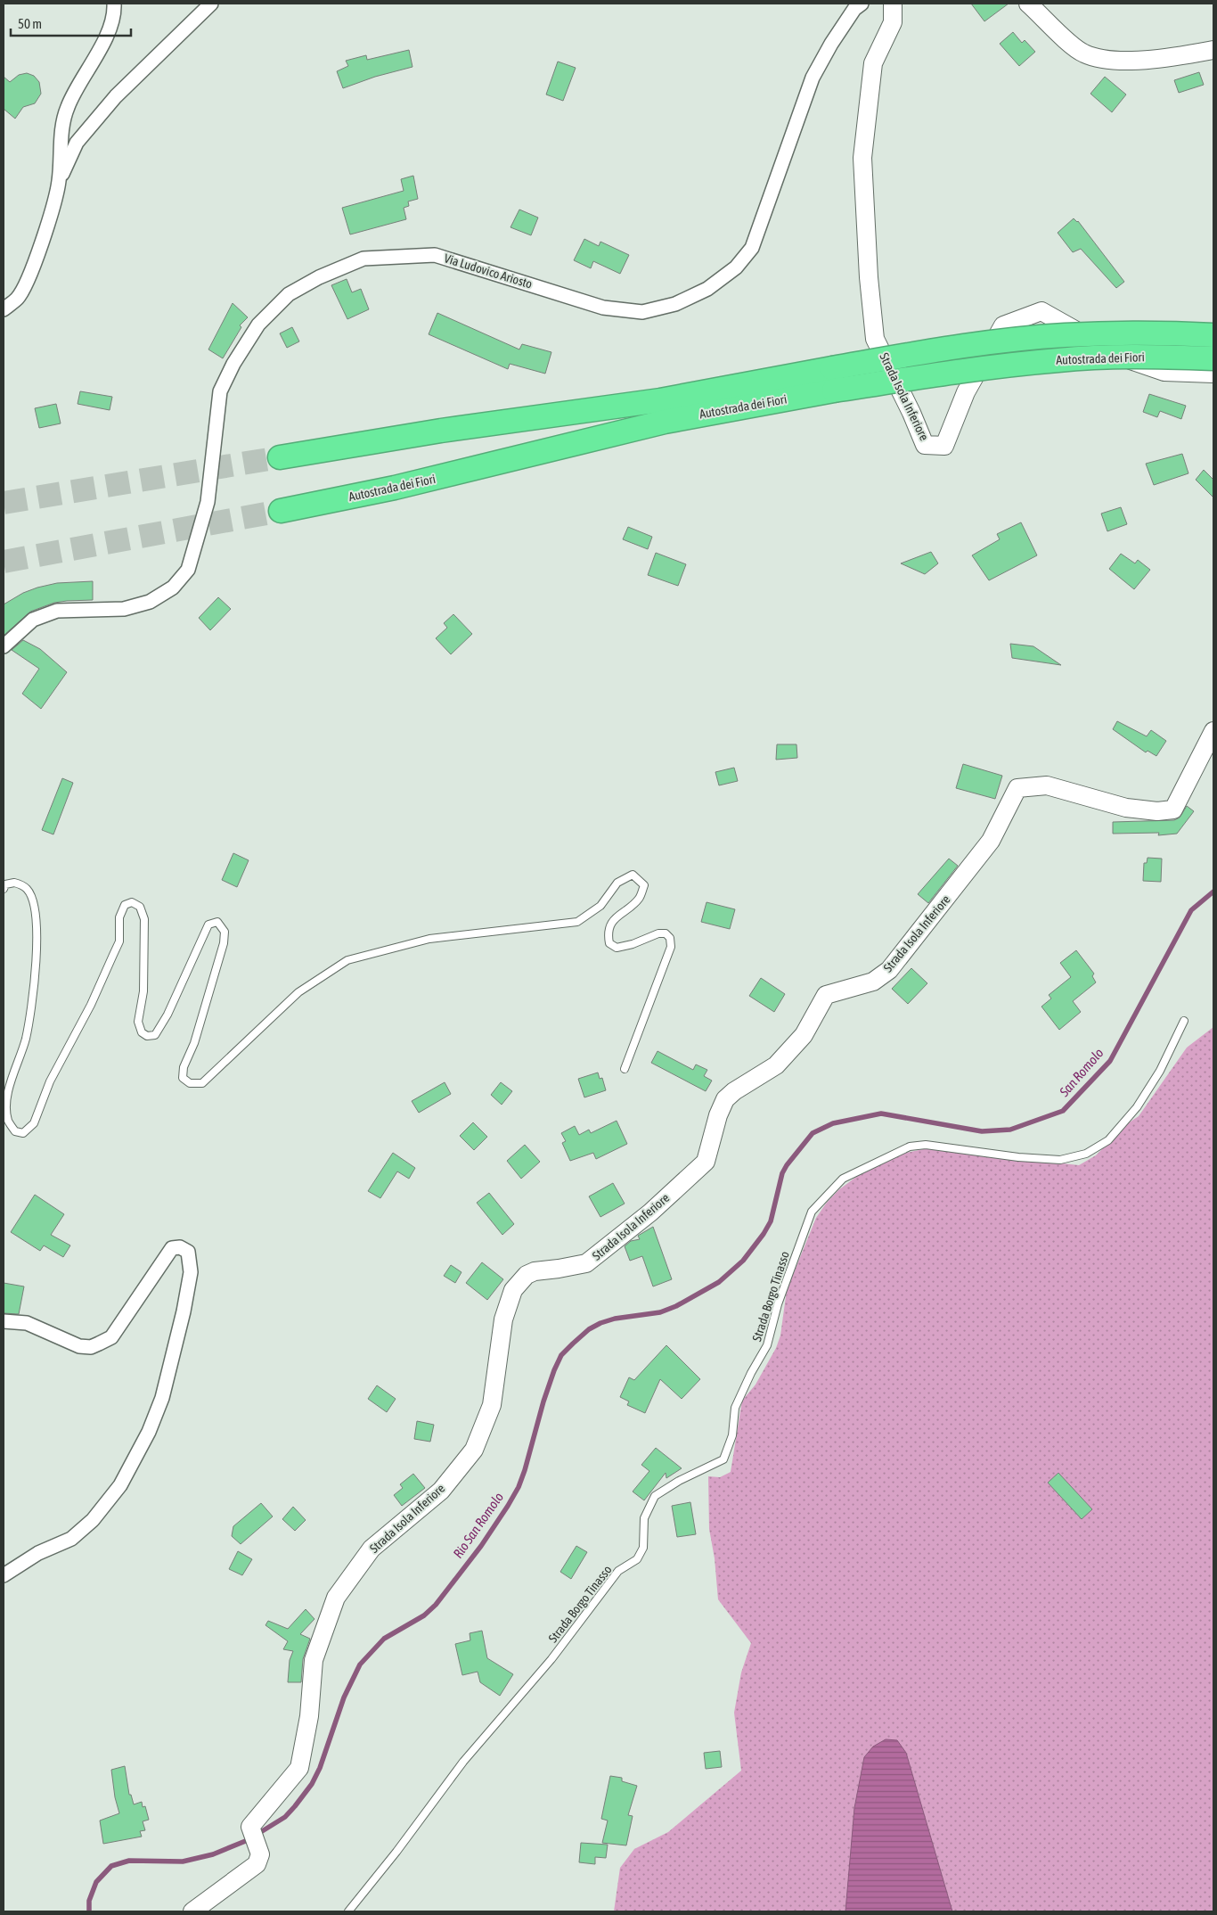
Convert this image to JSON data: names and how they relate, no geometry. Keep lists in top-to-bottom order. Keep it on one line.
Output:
{"streets":{"highway":["Autostrada dei Fiori"],"street":["Via Ludovico Ariosto","Strada Isola Inferiore"],"lane":["Strada Borgo Tinasso"]},"water":["San Romolo","Rio San Romolo"],"scale_bar":"50 m"}
